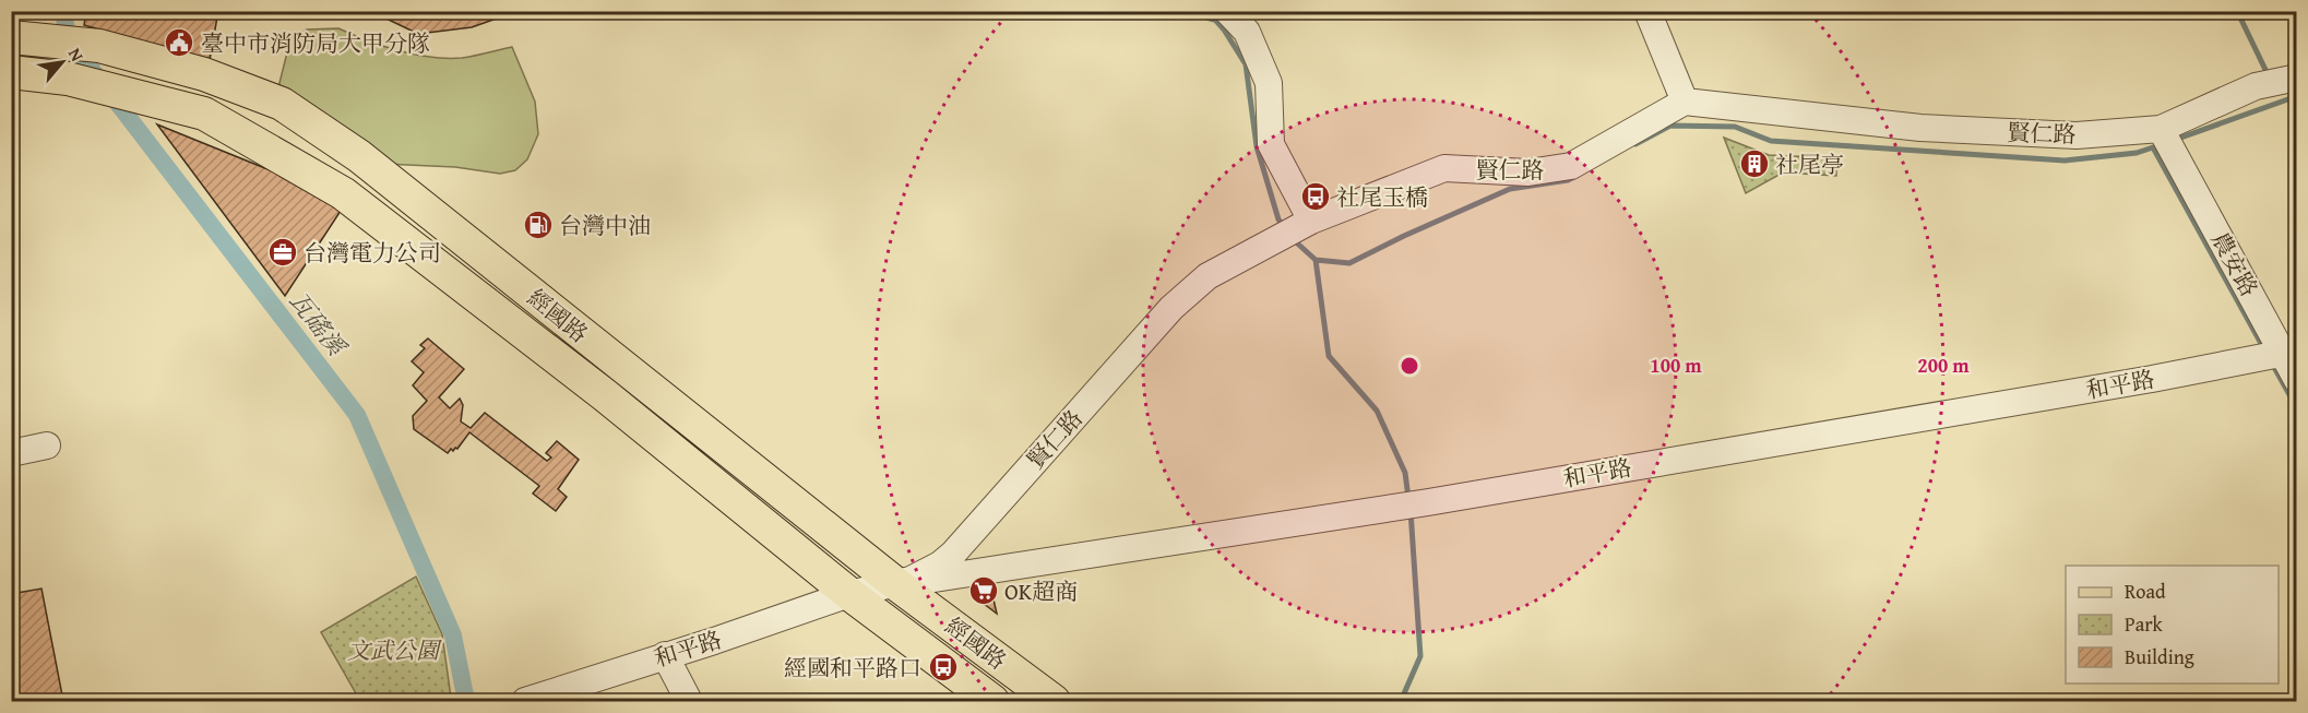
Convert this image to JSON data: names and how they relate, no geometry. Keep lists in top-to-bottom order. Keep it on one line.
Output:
{"streets":{"main road":["經國路"],"street":["賢仁路","農安路","和平路"]},"crossings":[["賢仁路","農安路"],["賢仁路","經國路"],["賢仁路","和平路"],["農安路","和平路"],["經國路","和平路"]],"water":["瓦磘溪"],"parks":["文武公園"],"places":{"public building":["臺中市消防局大甲分隊"],"building":["社尾亭"],"bus stop":["社尾玉橋","經國和平路口"],"fuel station":["台灣中油"],"office":["台灣電力公司"],"supermarket":["OK超商"]},"legend":["Road","Park","Building"],"north":"top right","rings":["100 m","200 m"]}
